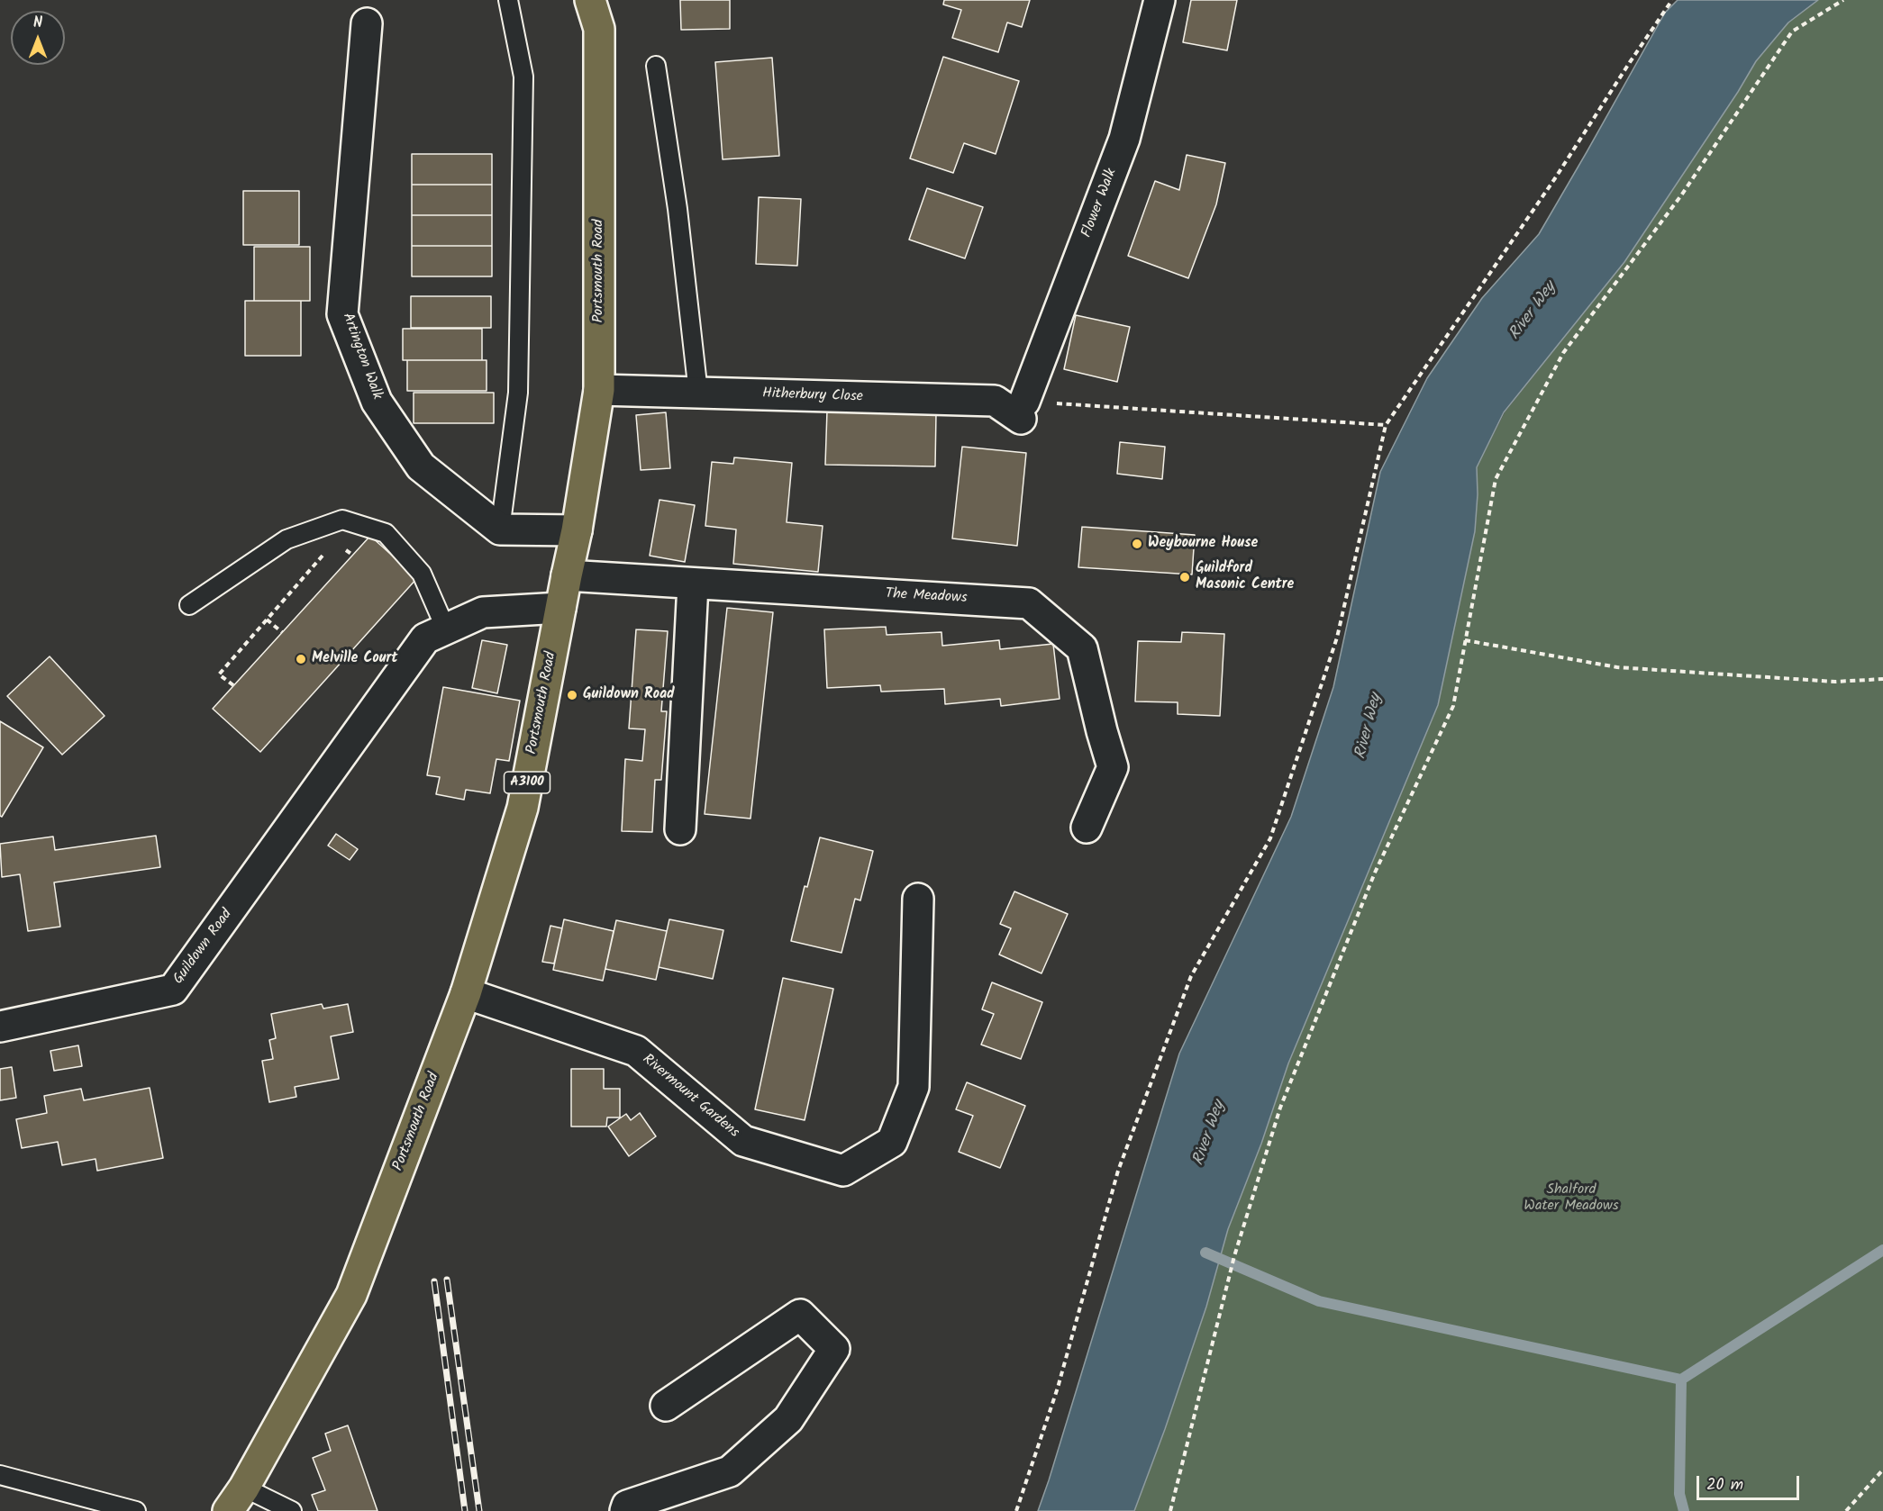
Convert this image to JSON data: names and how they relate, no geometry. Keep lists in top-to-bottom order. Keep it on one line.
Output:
{"streets":{"main road":["Portsmouth Road","A3100"],"street":["Flower Walk","Artington Walk","Hitherbury Close","The Meadows","Guildown Road","Rivermount Gardens"]},"crossings":[["Flower Walk","Hitherbury Close"],["Portsmouth Road","Hitherbury Close"],["Portsmouth Road","The Meadows"],["Portsmouth Road","Guildown Road"],["Portsmouth Road","Rivermount Gardens"]],"water":["River Wey"],"parks":["Shalford Water Meadows"],"places":["Weybourne House","Guildford Masonic Centre","Melville Court","Guildown Road"],"scale_bar":"20 m","north":"top"}
